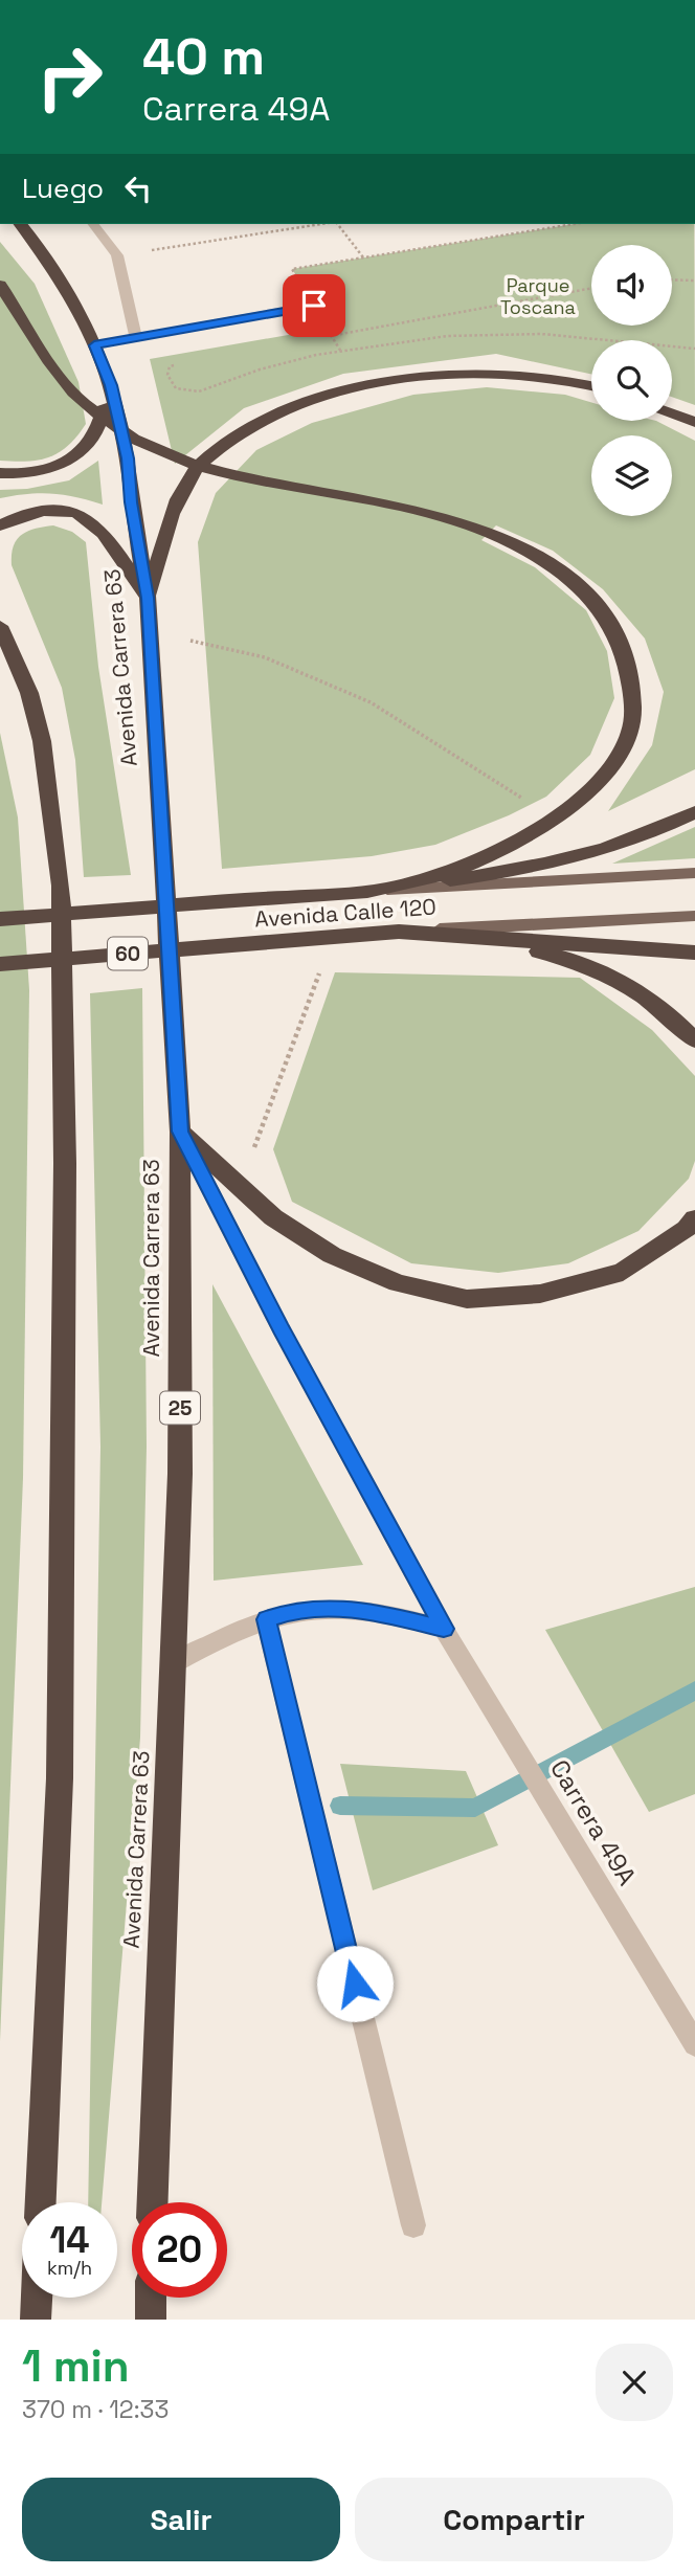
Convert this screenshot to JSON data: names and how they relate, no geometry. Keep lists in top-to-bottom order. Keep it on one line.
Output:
{"streets":{"highway":["Avenida Carrera 63","Avenida Calle 120","60","25"],"street":["Carrera 49A"]},"crossings":[["Avenida Carrera 63","Carrera 49A"]],"parks":["Parque Toscana"],"page":{"turn":["40 m","Carrera 49A"],"then":"Luego","speed":"14 km/h","limit":"20","heading":["1 min","370 m · 12:33"],"buttons":["Salir","Compartir"]}}
